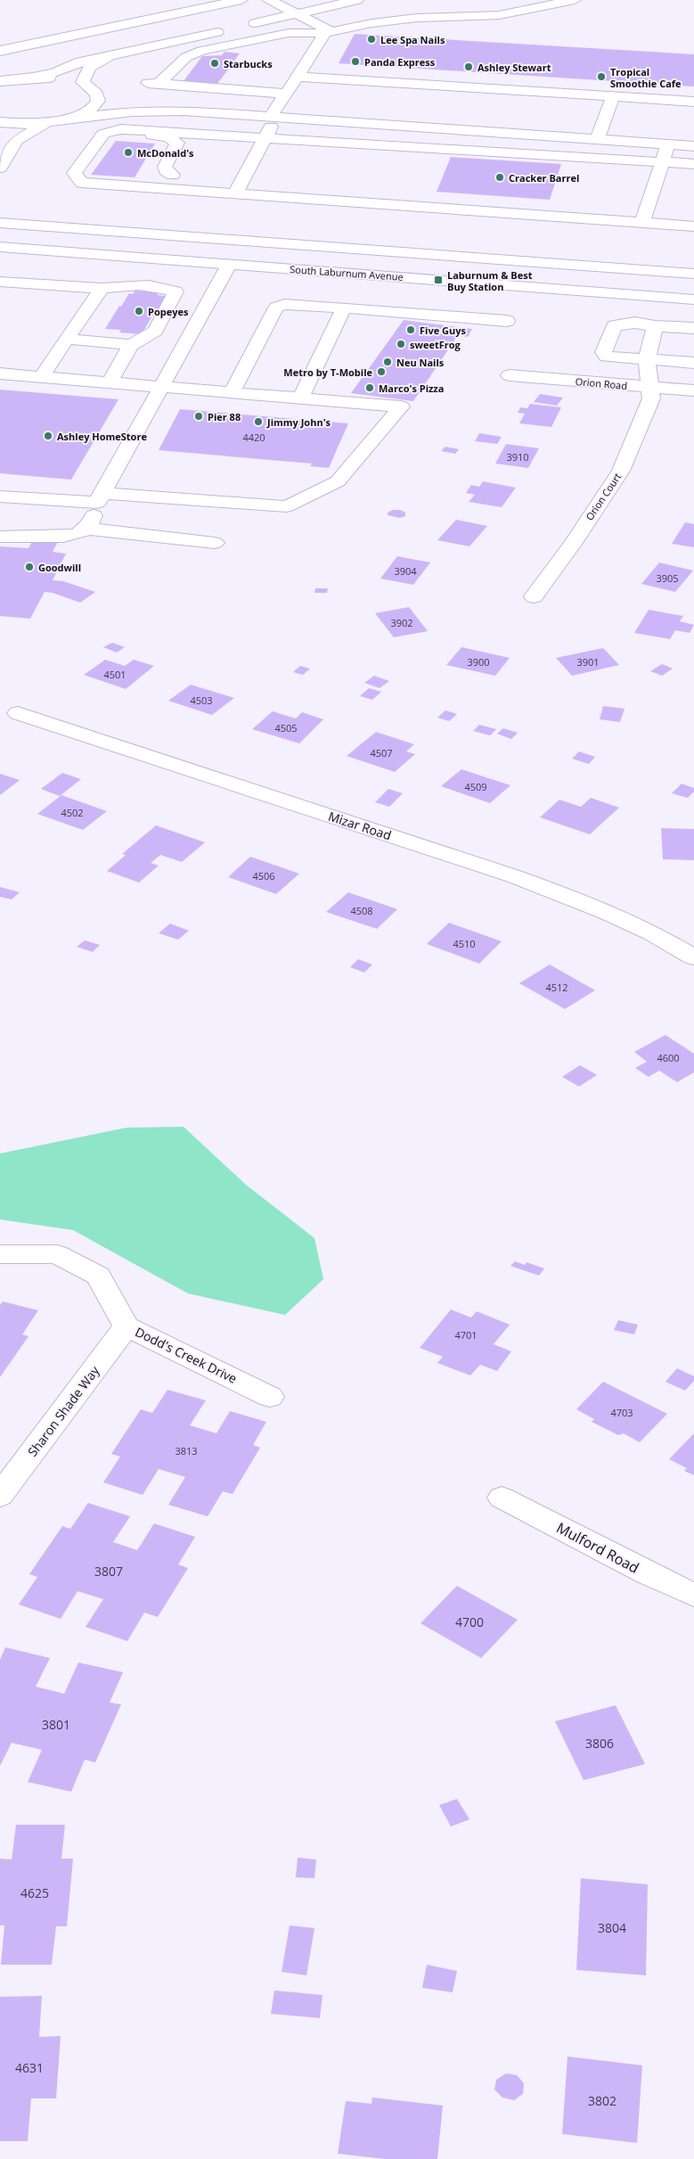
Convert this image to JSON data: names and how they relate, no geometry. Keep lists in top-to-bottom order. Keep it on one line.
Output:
{"streets":{"street":["South Laburnum Avenue","Orion Road","Orion Court","Mizar Road","Dodd's Creek Drive","Sharon Shade Way","Mulford Road"]},"crossings":[["Orion Road","Orion Court"],["Dodd's Creek Drive","Sharon Shade Way"]],"places":{"other":["Lee Spa Nails","Panda Express","Starbucks","Ashley Stewart","Tropical Smoothie Cafe","McDonald's","Cracker Barrel","Popeyes","Five Guys","sweetFrog","Neu Nails","Metro by T-Mobile","Marco's Pizza","Pier 88","Jimmy John's","Ashley HomeStore","Goodwill"],"transit":["Laburnum & Best Buy Station"]},"house_numbers":["4420","3910","3904","3905","3902","3900","3901","4501","4503","4505","4507","4509","4502","4506","4508","4510","4512","4600","4701","4703","3813","3807","4700","3801","3806","4625","3804","4631","3802"]}
